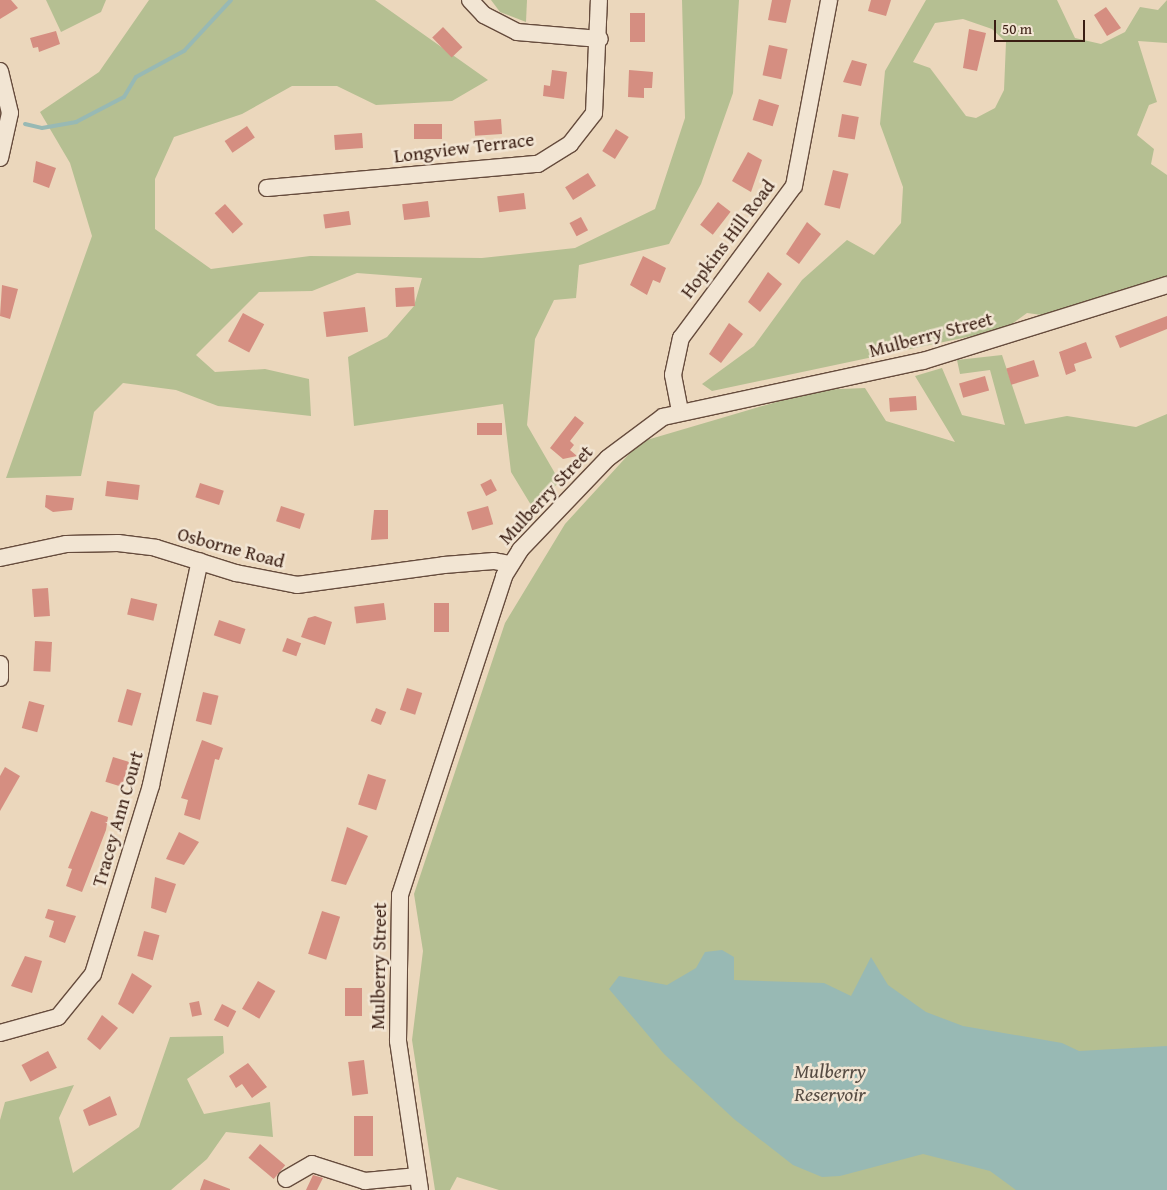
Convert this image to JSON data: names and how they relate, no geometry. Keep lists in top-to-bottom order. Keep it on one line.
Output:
{"streets":{"street":["Longview Terrace","Hopkins Hill Road","Mulberry Street","Osborne Road","Tracey Ann Court"]},"crossings":[["Hopkins Hill Road","Mulberry Street"],["Mulberry Street","Osborne Road"],["Osborne Road","Tracey Ann Court"]],"water":["Mulberry Reservoir"],"scale_bar":"50 m"}
